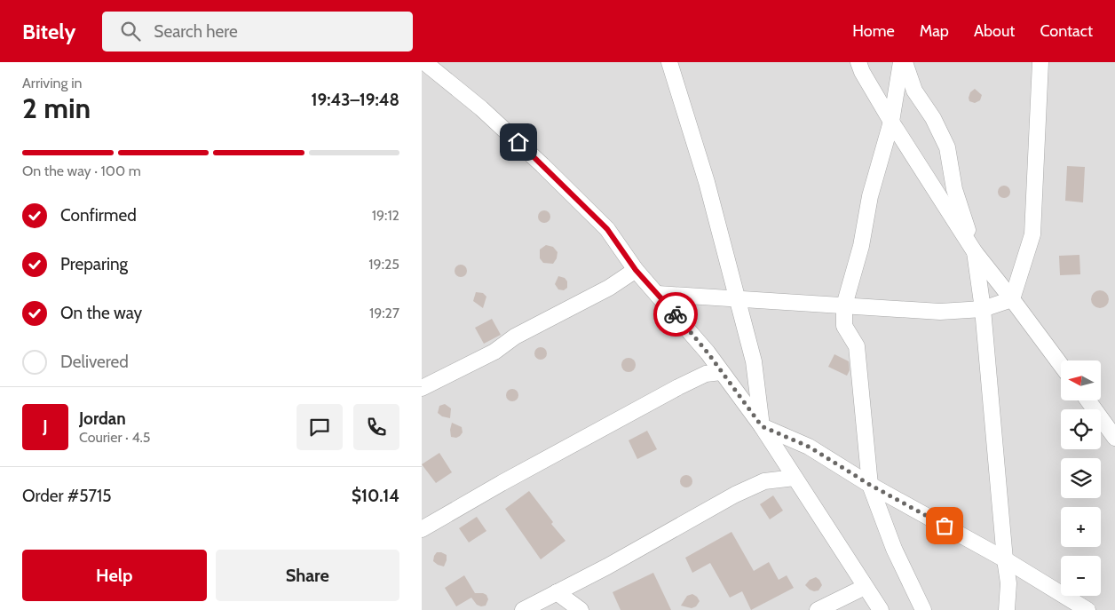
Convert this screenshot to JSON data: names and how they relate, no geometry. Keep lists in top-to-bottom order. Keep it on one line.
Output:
{"north":"left","page":{"header":"Bitely","search":"Search here","nav":["Home","Map","About","Contact"],"heading":["2 min","Arriving in","19:43–19:48"],"panel":["Jordan","Courier · 4.5","Order #5715","$10.14"],"bar":"On the way · 100 m","list":[["Confirmed","19:12"],["Preparing","19:25"],["On the way","19:27"],"Delivered"],"map_buttons":["+","−"],"round":"J","buttons":["Help","Share"]}}
